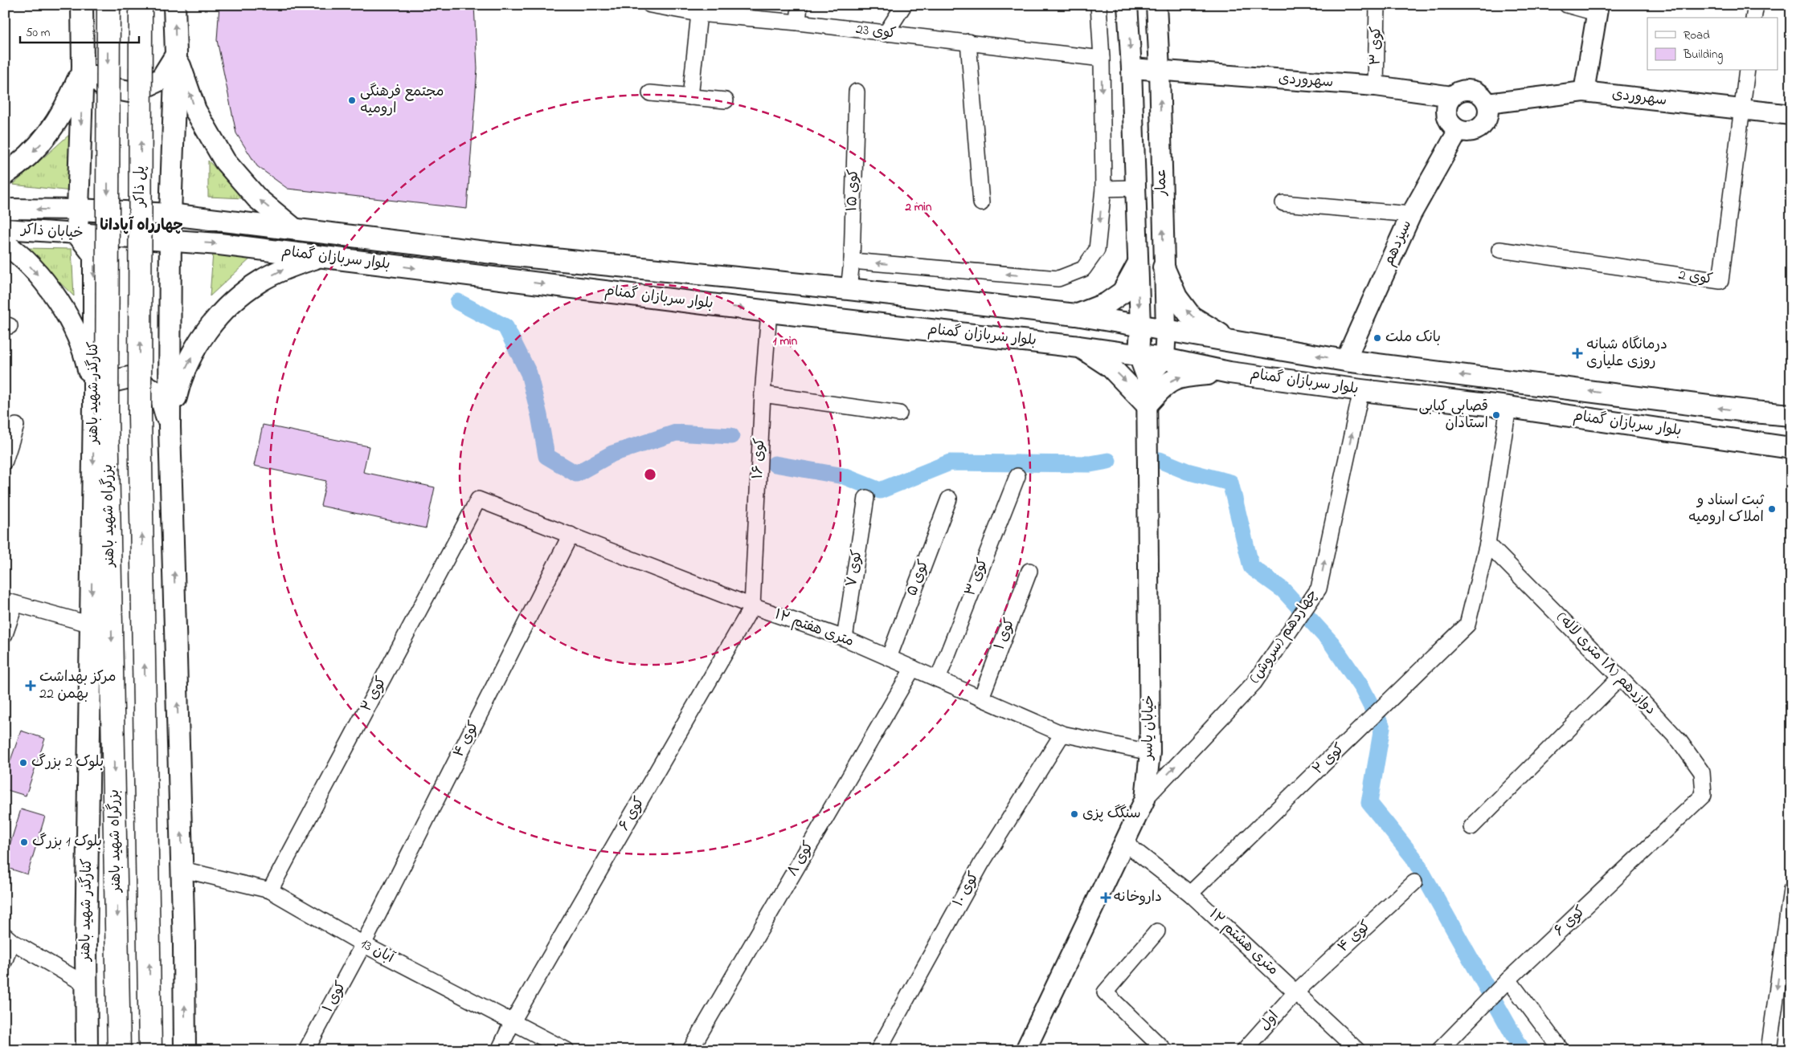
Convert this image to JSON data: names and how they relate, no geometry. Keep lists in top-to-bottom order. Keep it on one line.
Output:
{"streets":{"highway":["پل ذاکر","بزرگراه شهید باهنر"],"main road":["خیابان ذاکر","بلوار سربازان گمنام","کنارگذر شهید باهنر"],"street":["کوی 23","کوی ۳","سهروردی","عمار","کوی ۱۵","سیزدهم","کوی 2","کوی ۱۶","کوی ۷","کوی ۵","۱۲ متری هفتم","کوی ۱","چهاردهم (سروش)","دوازدهم (۱۸ متری لاله)","کوی ۲","خیابان یاسر","کوی ۴","کوی ۶","کوی ۸","کوی ۱۰","۱۲ متری هشتم","13 آبان","اول"]},"crossings":[["کوی ۳","سهروردی"],["کوی ۳","۱۲ متری هفتم"],["سهروردی","عمار"],["سهروردی","سیزدهم"],["سهروردی","کوی 2"],["عمار","بلوار سربازان گمنام"],["عمار","خیابان یاسر"],["کوی ۱۵","بلوار سربازان گمنام"],["خیابان ذاکر","بلوار سربازان گمنام"],["خیابان ذاکر","کنارگذر شهید باهنر"],["سیزدهم","بلوار سربازان گمنام"],["بلوار سربازان گمنام","کوی ۱۶"],["بلوار سربازان گمنام","چهاردهم (سروش)"],["بلوار سربازان گمنام","خیابان یاسر"],["کنارگذر شهید باهنر","بزرگراه شهید باهنر"],["کوی ۱۶","۱۲ متری هفتم"],["کوی ۱۶","کوی ۶"],["کوی ۷","۱۲ متری هفتم"],["کوی ۵","۱۲ متری هفتم"],["۱۲ متری هفتم","کوی ۱"],["۱۲ متری هفتم","کوی ۲"],["۱۲ متری هفتم","خیابان یاسر"],["۱۲ متری هفتم","کوی ۴"],["۱۲ متری هفتم","کوی ۶"],["۱۲ متری هفتم","کوی ۸"],["۱۲ متری هفتم","کوی ۱۰"],["کوی ۱","کوی ۴"],["کوی ۱","13 آبان"],["چهاردهم (سروش)","خیابان یاسر"],["دوازدهم (۱۸ متری لاله)","کوی ۲"],["دوازدهم (۱۸ متری لاله)","کوی ۶"],["کوی ۲","۱۲ متری هشتم"],["کوی ۲","13 آبان"],["خیابان یاسر","۱۲ متری هشتم"],["کوی ۴","۱۲ متری هشتم"],["کوی ۴","13 آبان"],["کوی ۴","اول"],["کوی ۶","13 آبان"],["۱۲ متری هشتم","اول"]],"one_way":["بزرگراه شهید باهنر","چهاردهم (سروش)"],"districts":["چهارراه آپادانا"],"places":{"other":["مجتمع فرهنگی ارومیه","بانک ملت","قصابی کبابی استادان","ثبت اسناد و املاک ارومیه","بلوک 2 بزرگ","سنگگ پزی","بلوک 1 بزرگ"],"health":["درمانگاه شبانه روزی علیاری","مرکز بهداشت 22 بهمن","داروخانه"]},"legend":["Road","Building"],"scale_bar":"50 m","rings":["2 min","1 min"]}
